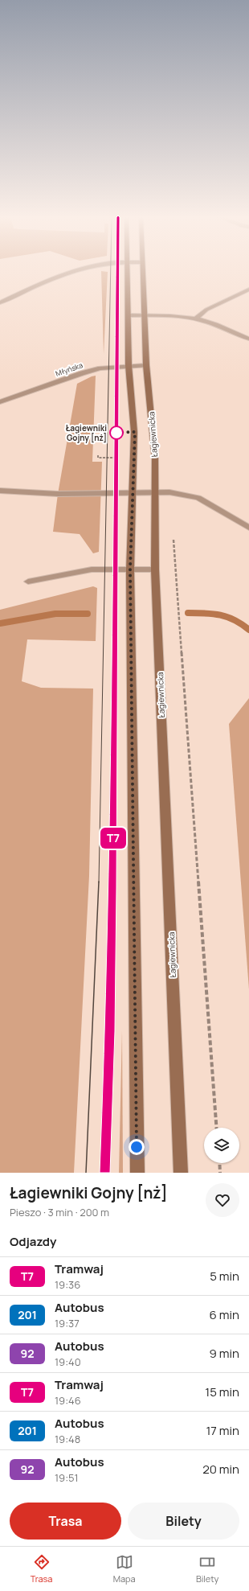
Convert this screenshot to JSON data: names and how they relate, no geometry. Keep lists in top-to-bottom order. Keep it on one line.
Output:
{"streets":{"main road":["Łagiewnicka"],"street":["Młyńska"]},"crossings":[["Młyńska","Łagiewnicka"]],"places":["Łagiewniki Gojny [nż]"],"lines":["tram line T7"],"page":{"on_map":"T7","heading":[["Łagiewniki Gojny [nż]","Pieszo · 3 min · 200 m"],"Odjazdy"],"list":[{"mark":"T7","name":"Tramwaj","note":"19:36","value":"5 min"},{"mark":"201","name":"Autobus","note":"19:37","value":"6 min"},{"mark":"92","name":"Autobus","note":"19:40","value":"9 min"},{"mark":"T7","name":"Tramwaj","note":"19:46","value":"15 min"},{"mark":"201","name":"Autobus","note":"19:48","value":"17 min"},{"mark":"92","name":"Autobus","note":"19:51","value":"20 min"}],"buttons":["Trasa","Bilety"],"tabs":["Trasa","Mapa","Bilety"]}}
